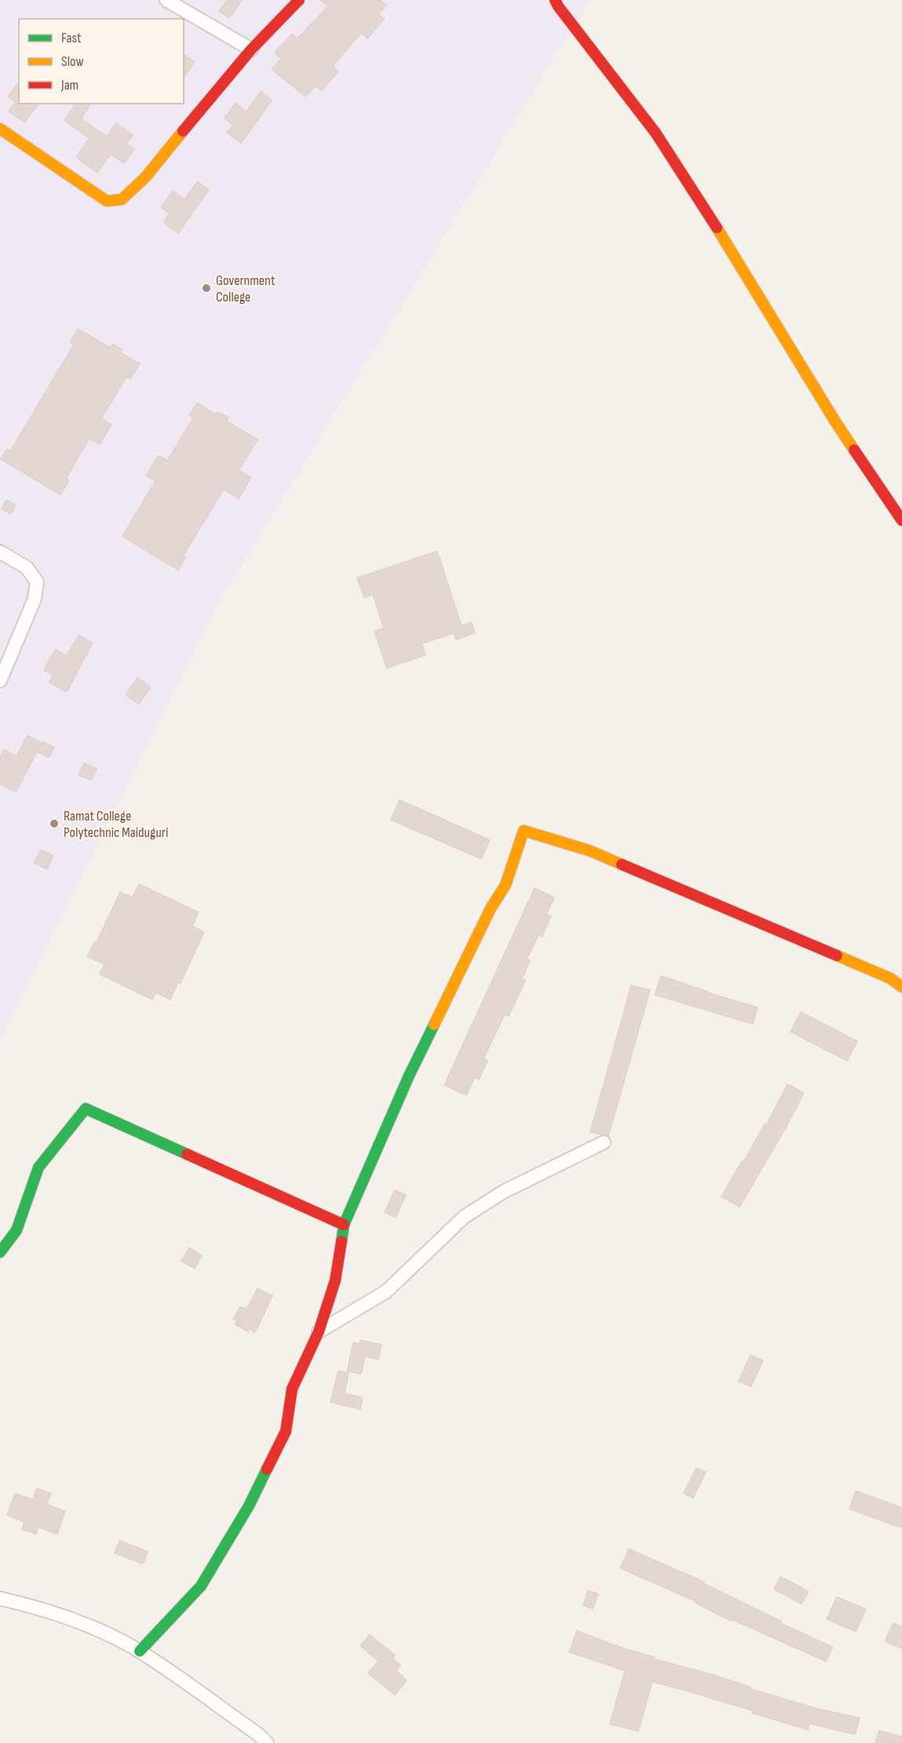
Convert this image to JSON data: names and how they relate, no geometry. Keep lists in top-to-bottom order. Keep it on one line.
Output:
{"places":["Government College","Ramat College Polytechnic Maiduguri"],"legend":["Fast","Slow","Jam"]}
